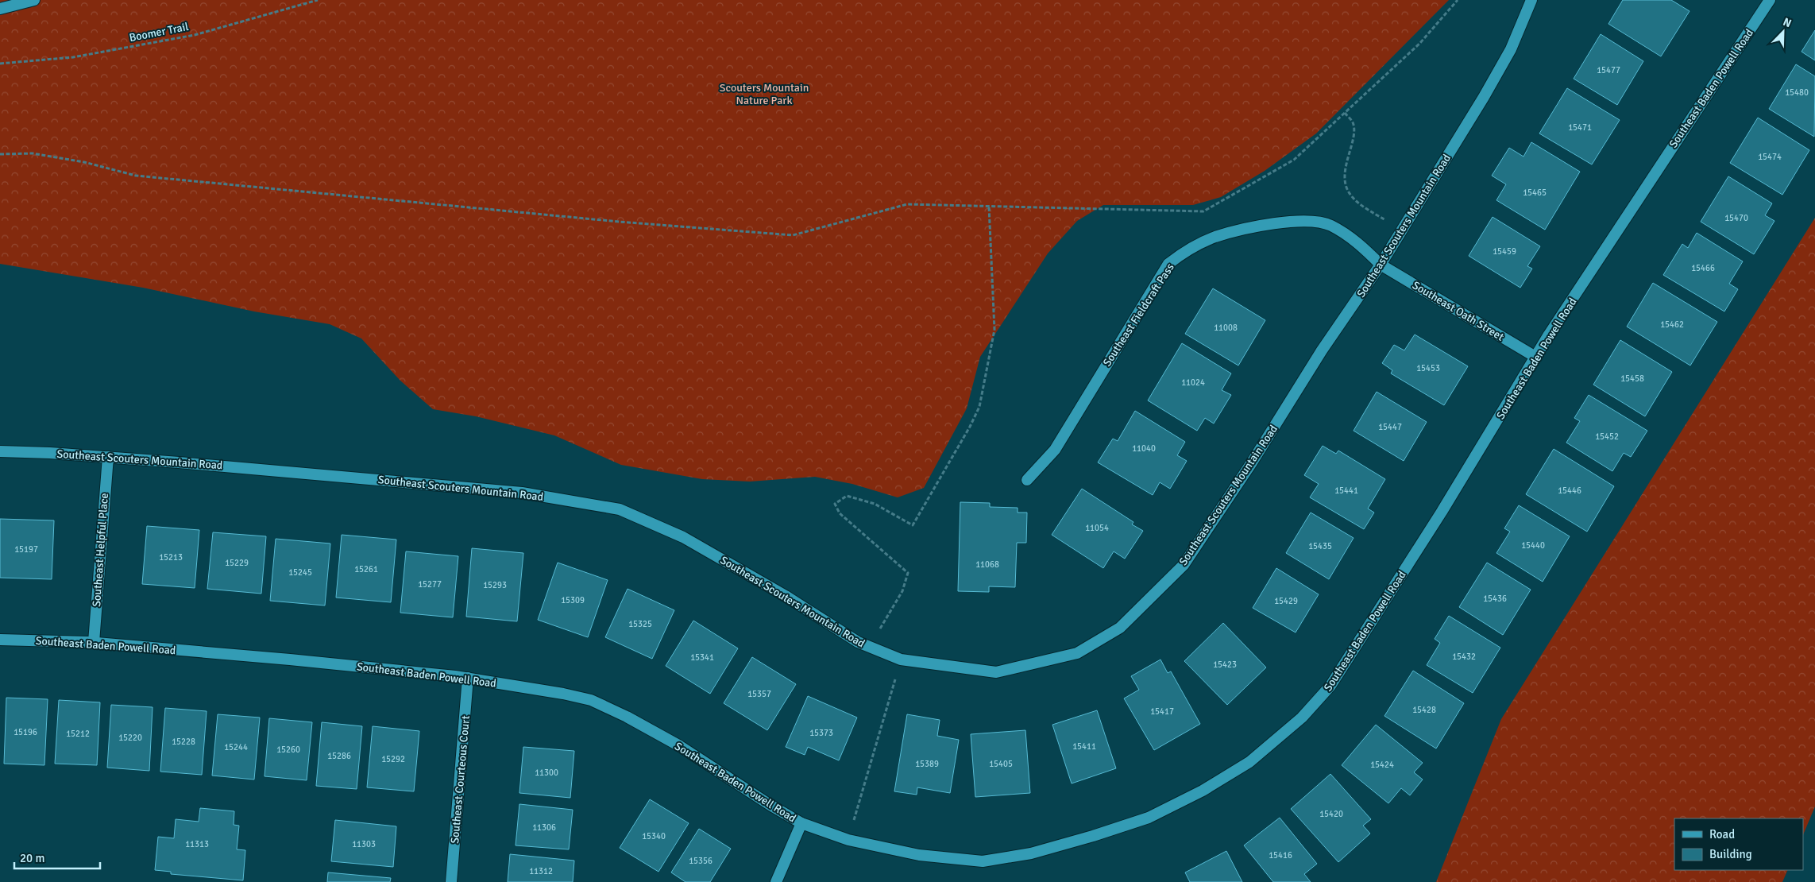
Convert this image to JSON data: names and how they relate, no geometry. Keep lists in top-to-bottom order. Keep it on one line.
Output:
{"streets":{"street":["Southeast Baden Powell Road","Southeast Scouters Mountain Road","Southeast Oath Street","Southeast Fieldcraft Pass","Southeast Helpful Place","Southeast Courteous Court"],"path":["Boomer Trail"]},"crossings":[["Southeast Baden Powell Road","Southeast Oath Street"],["Southeast Baden Powell Road","Southeast Helpful Place"],["Southeast Baden Powell Road","Southeast Courteous Court"],["Southeast Scouters Mountain Road","Southeast Oath Street"],["Southeast Scouters Mountain Road","Southeast Fieldcraft Pass"],["Southeast Scouters Mountain Road","Southeast Helpful Place"],["Southeast Oath Street","Southeast Fieldcraft Pass"]],"parks":["Scouters Mountain Nature Park"],"house_numbers":["15477","15480","15471","15474","15465","15470","15459","15466","15462","11008","15453","15458","11024","15447","15452","11040","15441","15446","11054","15440","15435","15197","15213","15229","11068","15261","15245","15277","15293","15436","15309","15429","15325","15432","15341","15423","15357","15428","15417","15196","15373","15212","15220","15228","15411","15244","15260","15286","15292","15389","15405","15424","11300","15420","11306","15340","11313","11303","15416","15356","11312"],"legend":["Road","Building"],"scale_bar":"20 m","north":"top right"}
